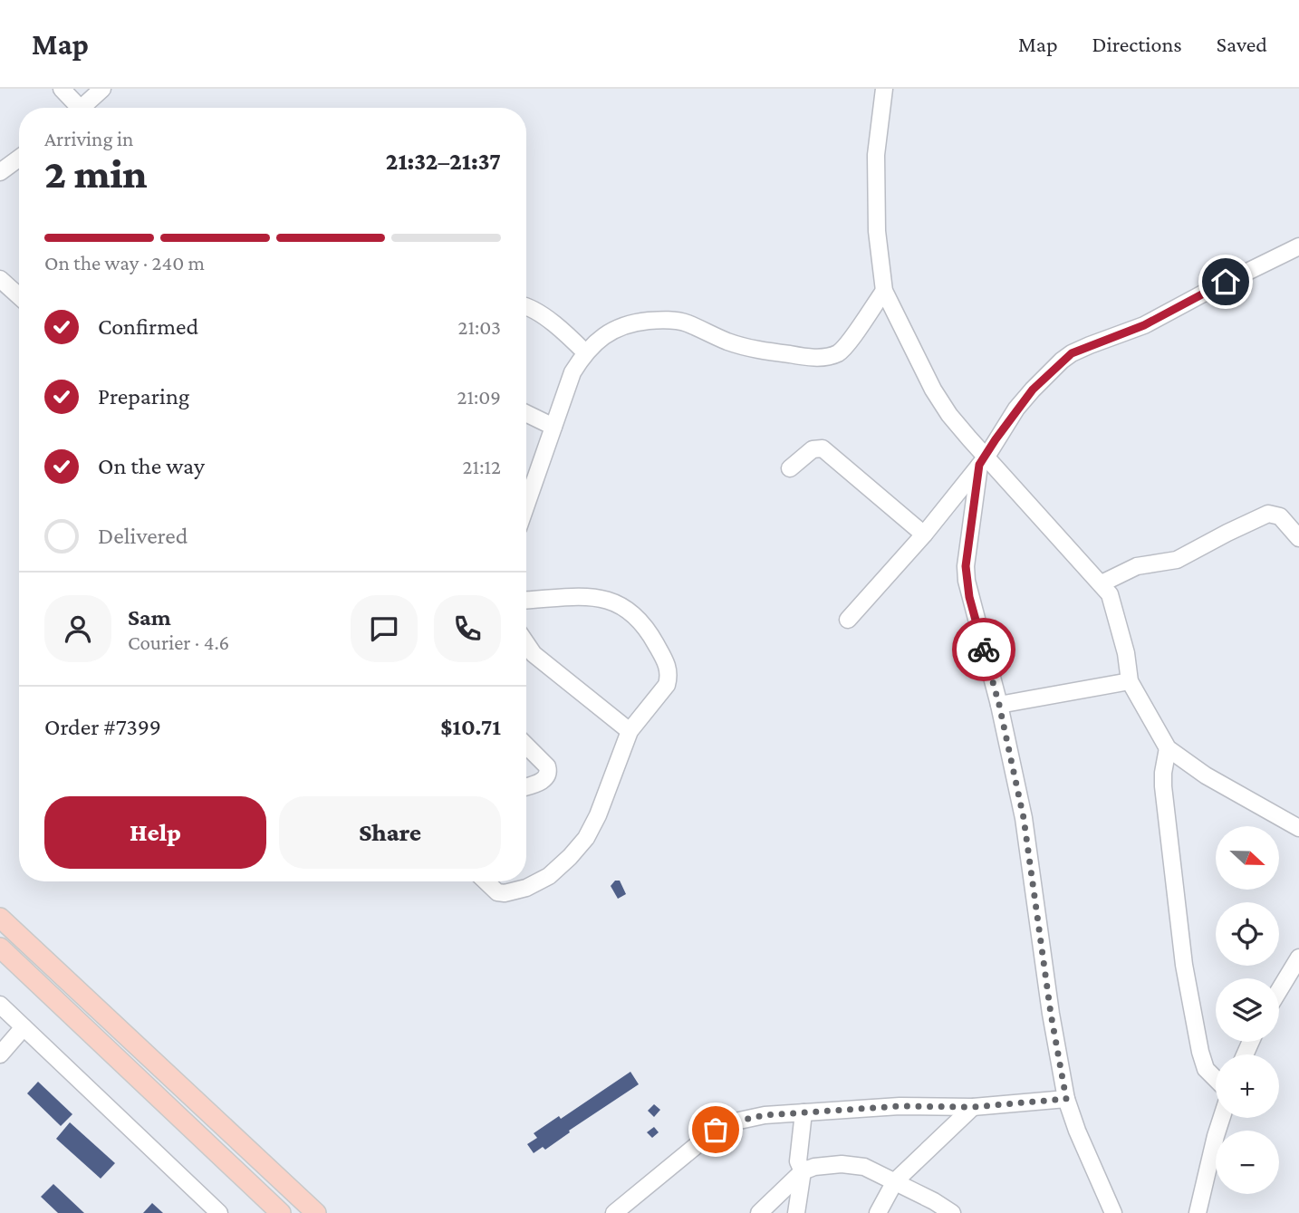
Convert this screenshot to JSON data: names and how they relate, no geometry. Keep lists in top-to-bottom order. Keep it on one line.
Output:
{"north":"right","page":{"header":"Map","nav":["Map","Directions","Saved"],"heading":["2 min","Arriving in","21:32–21:37"],"panel":["Sam","Courier · 4.6","Order #7399","$10.71"],"bar":"On the way · 240 m","list":[["Confirmed","21:03"],["Preparing","21:09"],["On the way","21:12"],"Delivered"],"buttons":["Help","Share"],"map_buttons":["+","−"]}}
